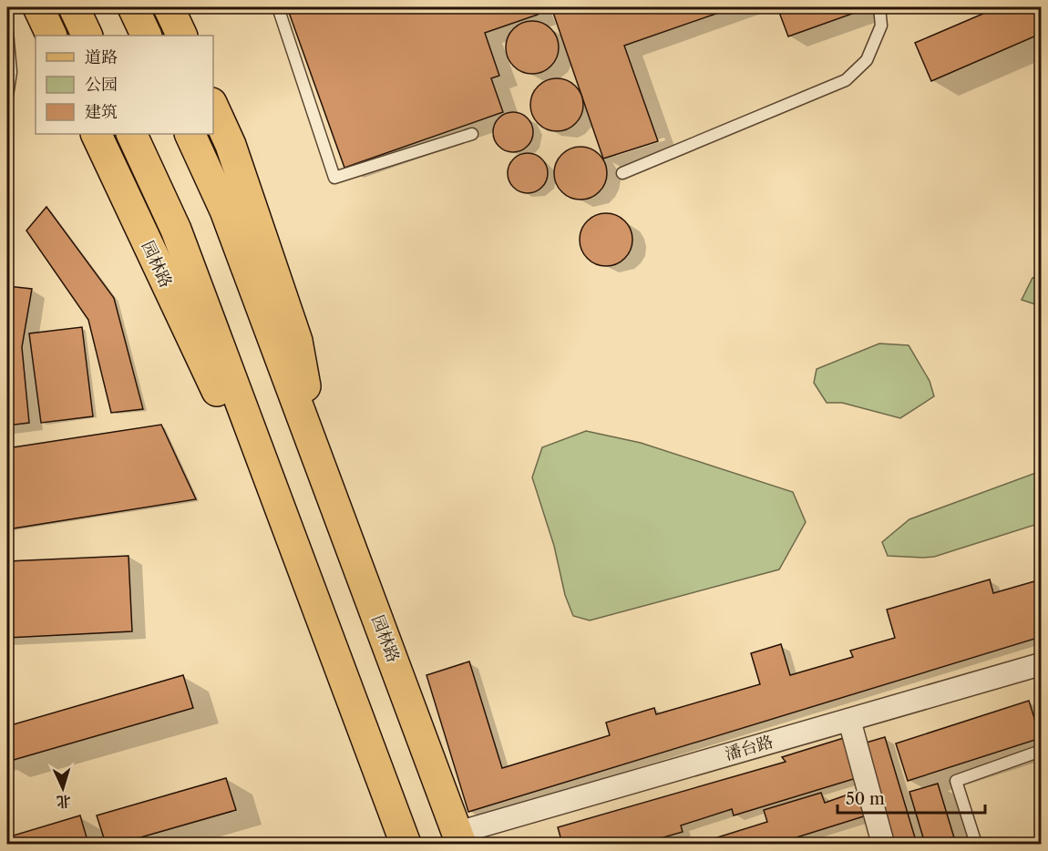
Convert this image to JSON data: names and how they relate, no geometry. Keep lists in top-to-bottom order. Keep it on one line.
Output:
{"streets":{"main road":["园林路"],"street":["潘台路"]},"crossings":[["园林路","潘台路"]],"legend":["道路","公园","建筑"],"scale_bar":"50 m","north":"bottom"}
